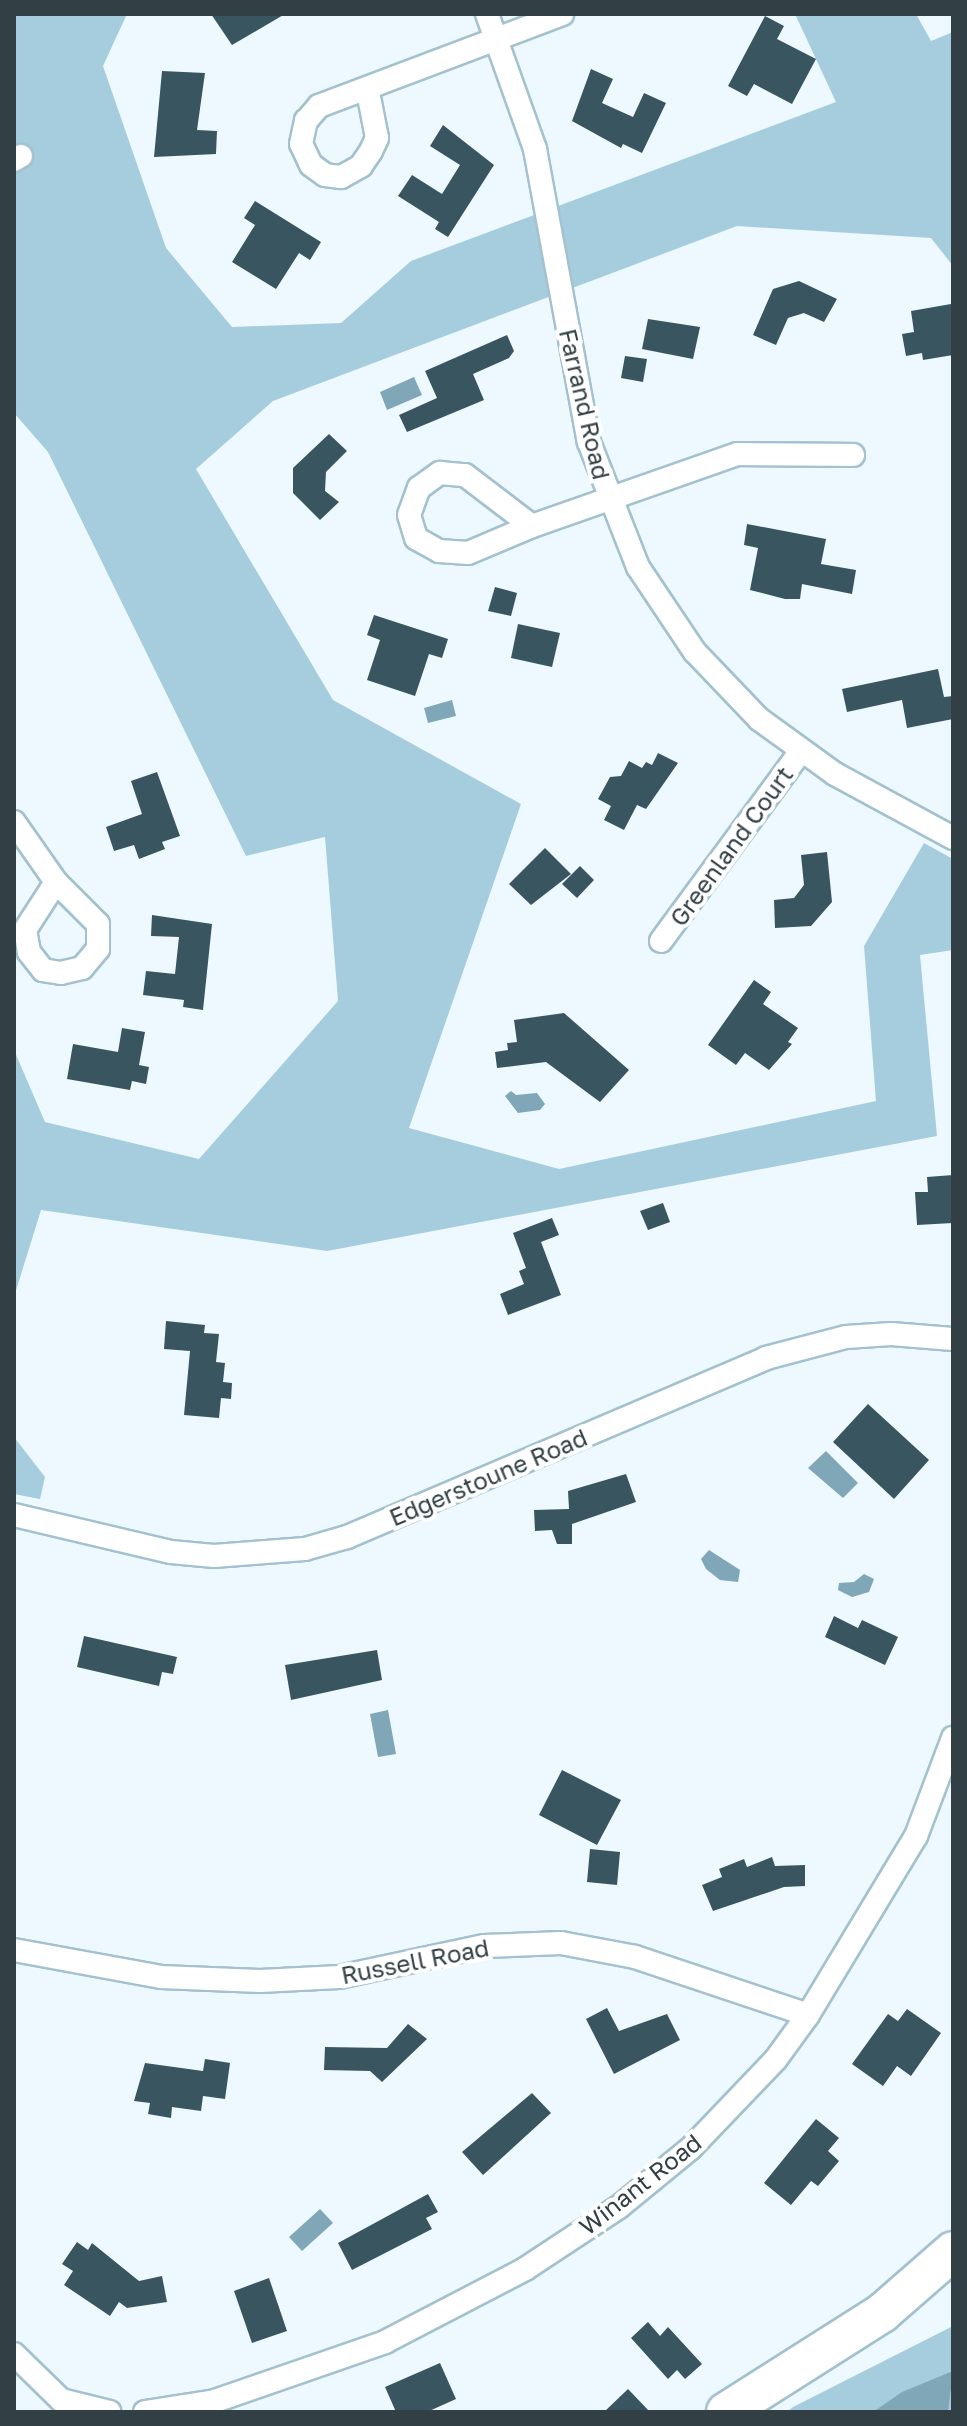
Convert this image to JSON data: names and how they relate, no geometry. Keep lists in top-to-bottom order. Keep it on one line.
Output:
{"streets":{"street":["Farrand Road","Greenland Court","Edgerstoune Road","Russell Road","Winant Road"]},"crossings":[["Farrand Road","Greenland Court"],["Russell Road","Winant Road"]]}
